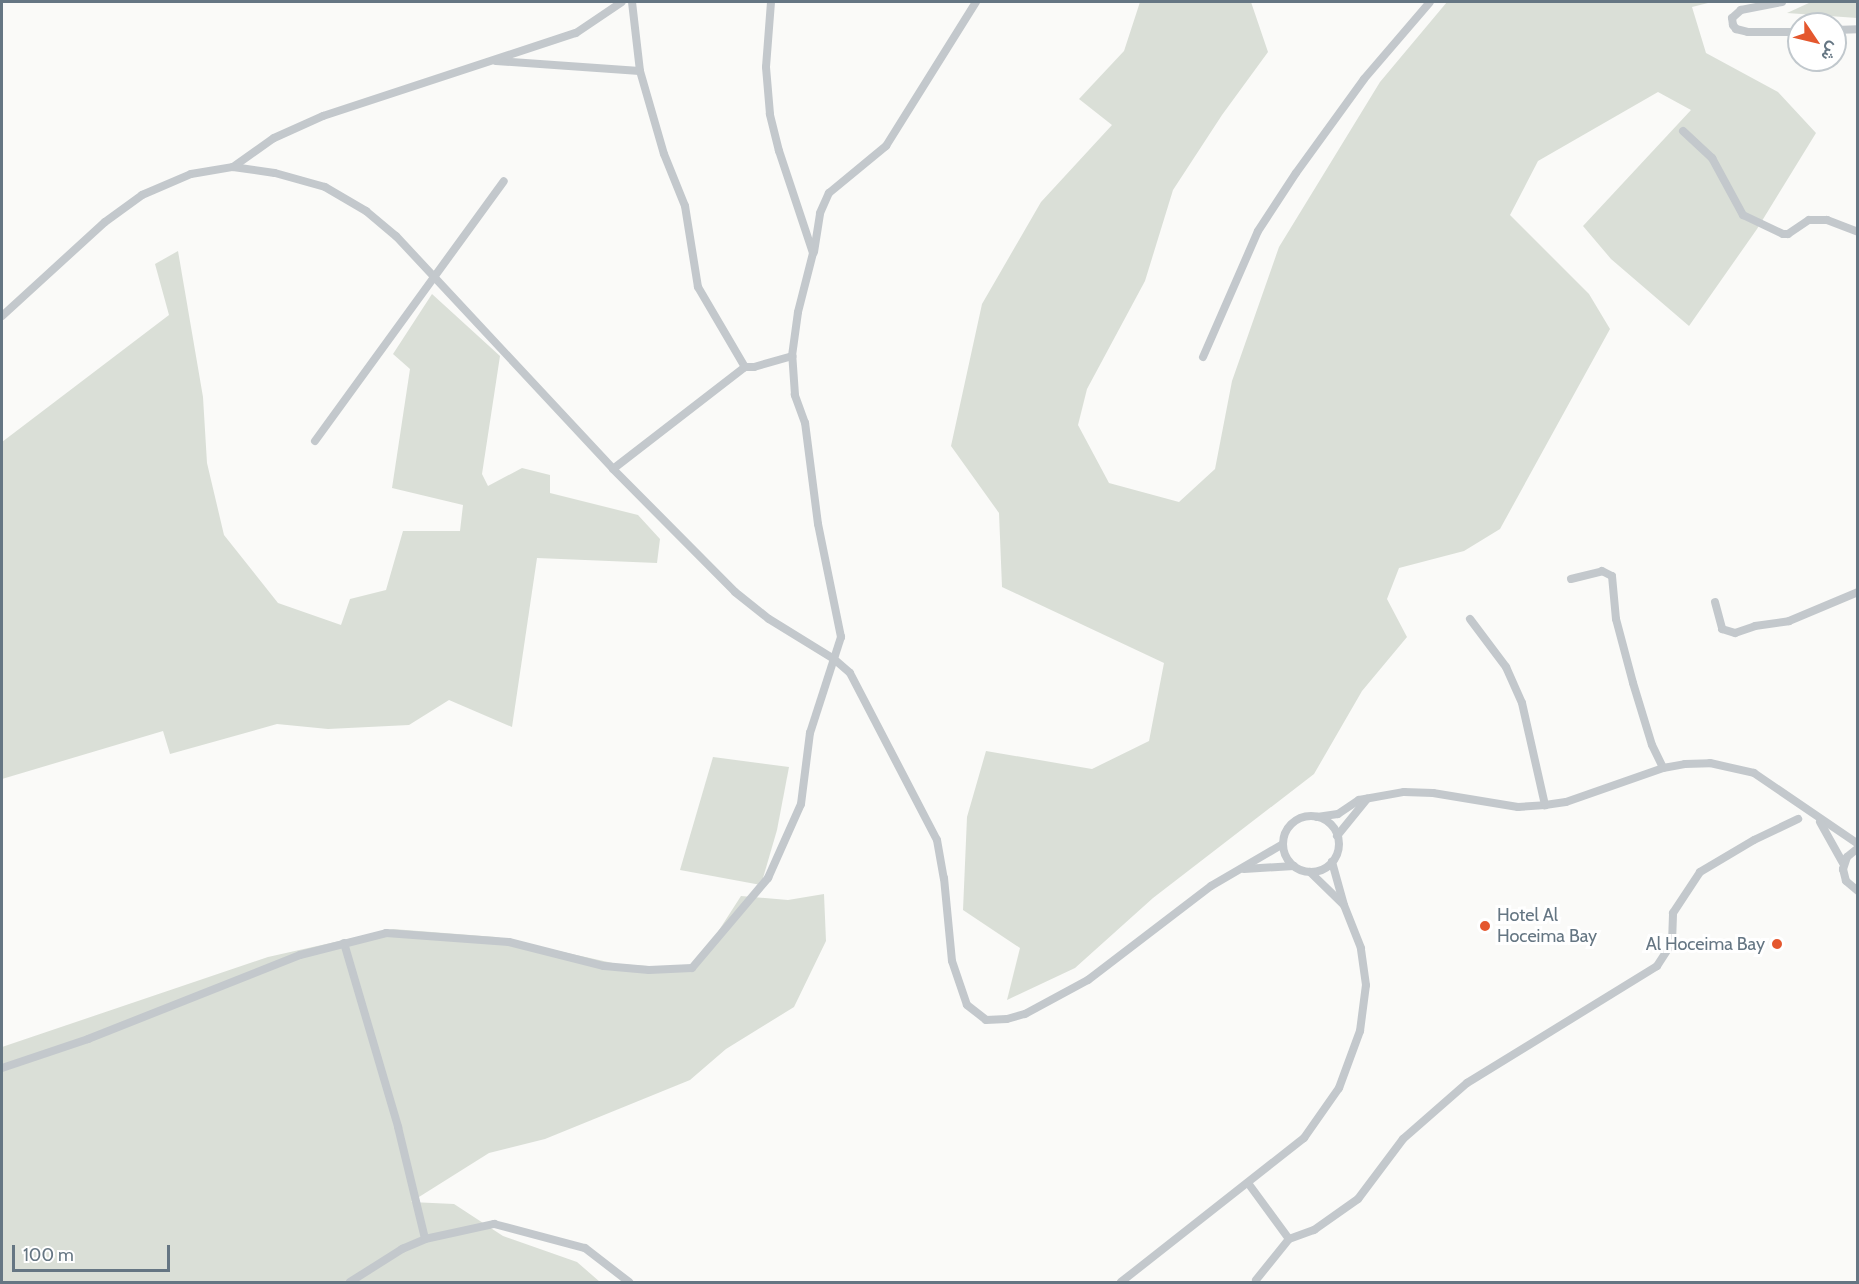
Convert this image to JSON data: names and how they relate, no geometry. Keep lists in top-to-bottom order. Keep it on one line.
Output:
{"places":["Hotel Al Hoceima Bay","Al Hoceima Bay"],"scale_bar":"100 m","north":"bottom right"}
